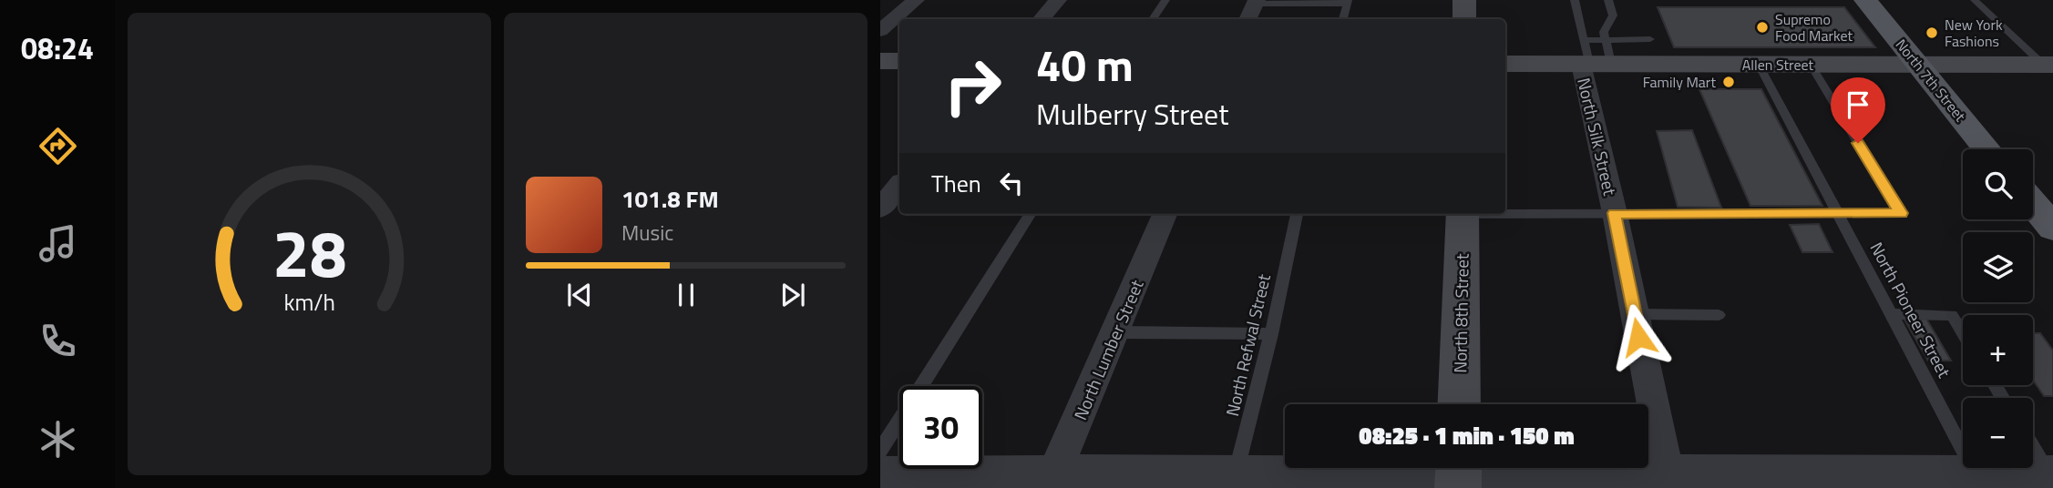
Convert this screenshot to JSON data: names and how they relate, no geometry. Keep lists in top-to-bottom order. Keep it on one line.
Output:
{"streets":{"main road":["North 7th Street"],"street":["Allen Street","North Silk Street","North 8th Street","North Lumber Street"],"lane":["North Pioneer Street","North Refwal Street"]},"crossings":[["Allen Street","North 7th Street"],["Allen Street","North Silk Street"],["Allen Street","North Pioneer Street"]],"places":["Supremo Food Market","New York Fashions","Family Mart"],"page":{"tabs":"08:24","turn":["40 m","Mulberry Street"],"map_buttons":["+","−"],"then":"Then","song":["101.8 FM","Music"],"limit":"30","trip":"08:25 · 1 min · 150 m","gauge":["28","km/h"]}}
